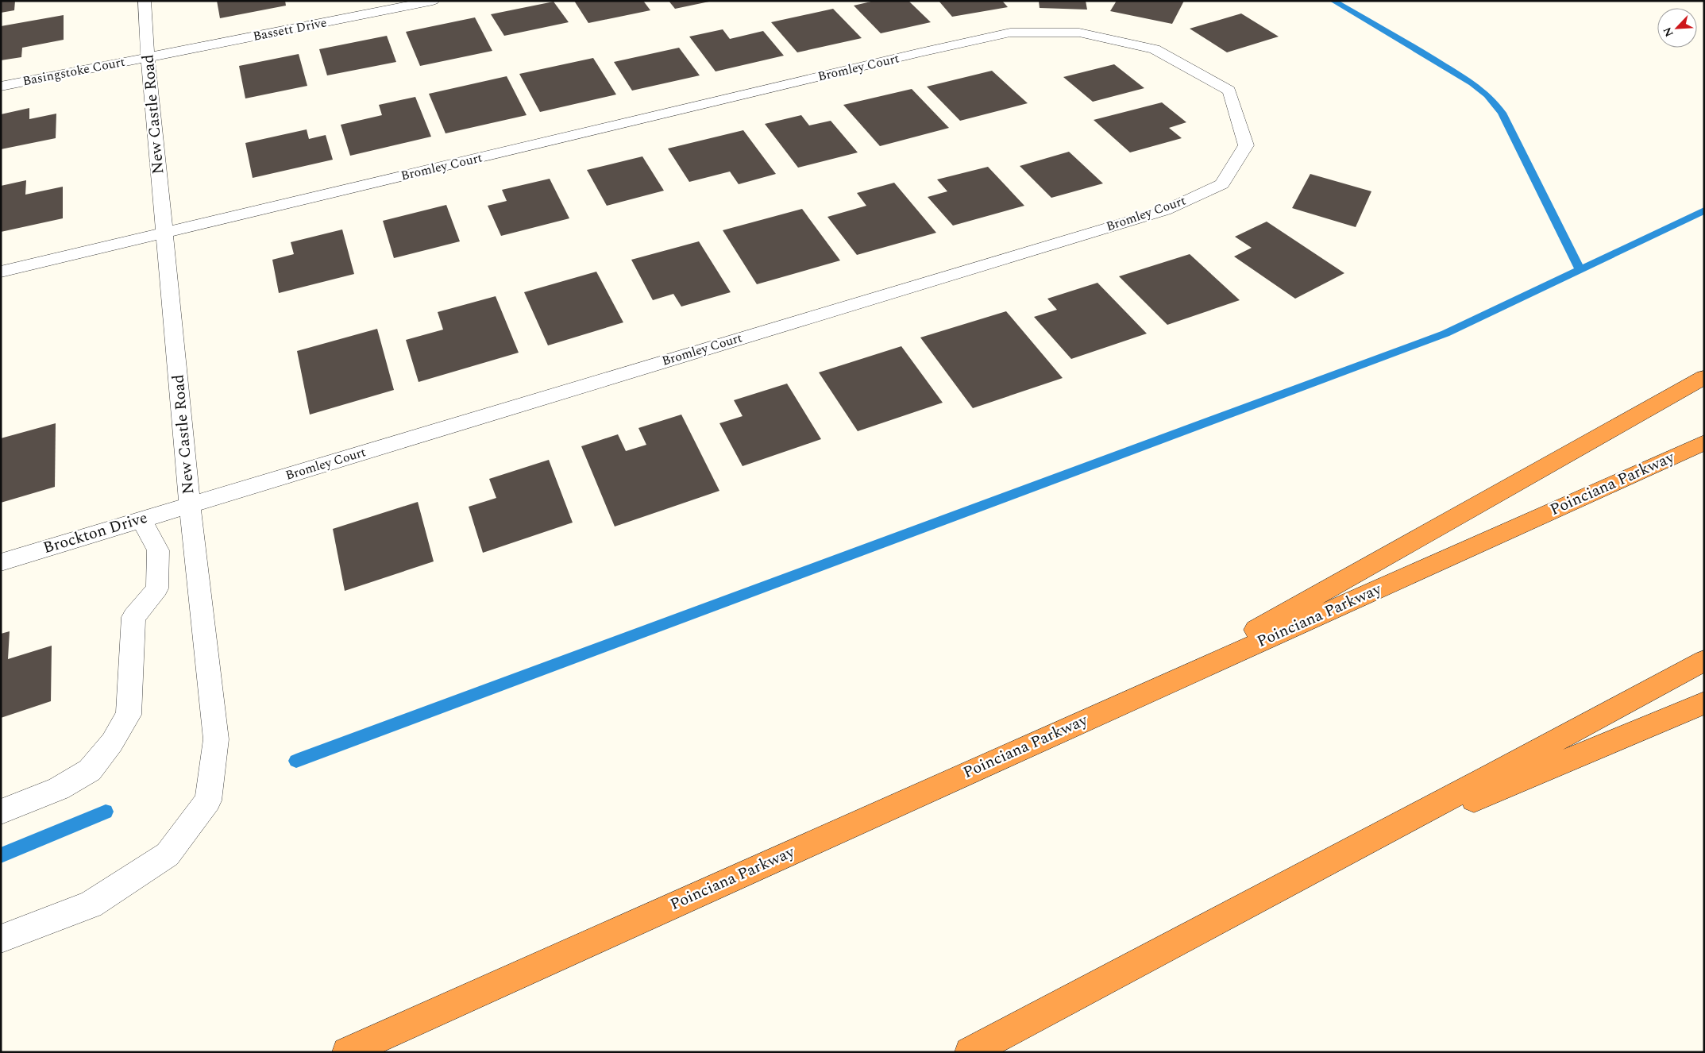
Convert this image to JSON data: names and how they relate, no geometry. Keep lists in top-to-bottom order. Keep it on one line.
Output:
{"streets":{"highway":["Poinciana Parkway"],"street":["Bassett Drive","Bromley Court","Basingstoke Court","New Castle Road","Brockton Drive"]},"crossings":[["Bassett Drive","Basingstoke Court"],["Bassett Drive","New Castle Road"],["Bromley Court","New Castle Road"],["Bromley Court","Brockton Drive"],["Basingstoke Court","New Castle Road"],["New Castle Road","Brockton Drive"]],"north":"bottom left"}
